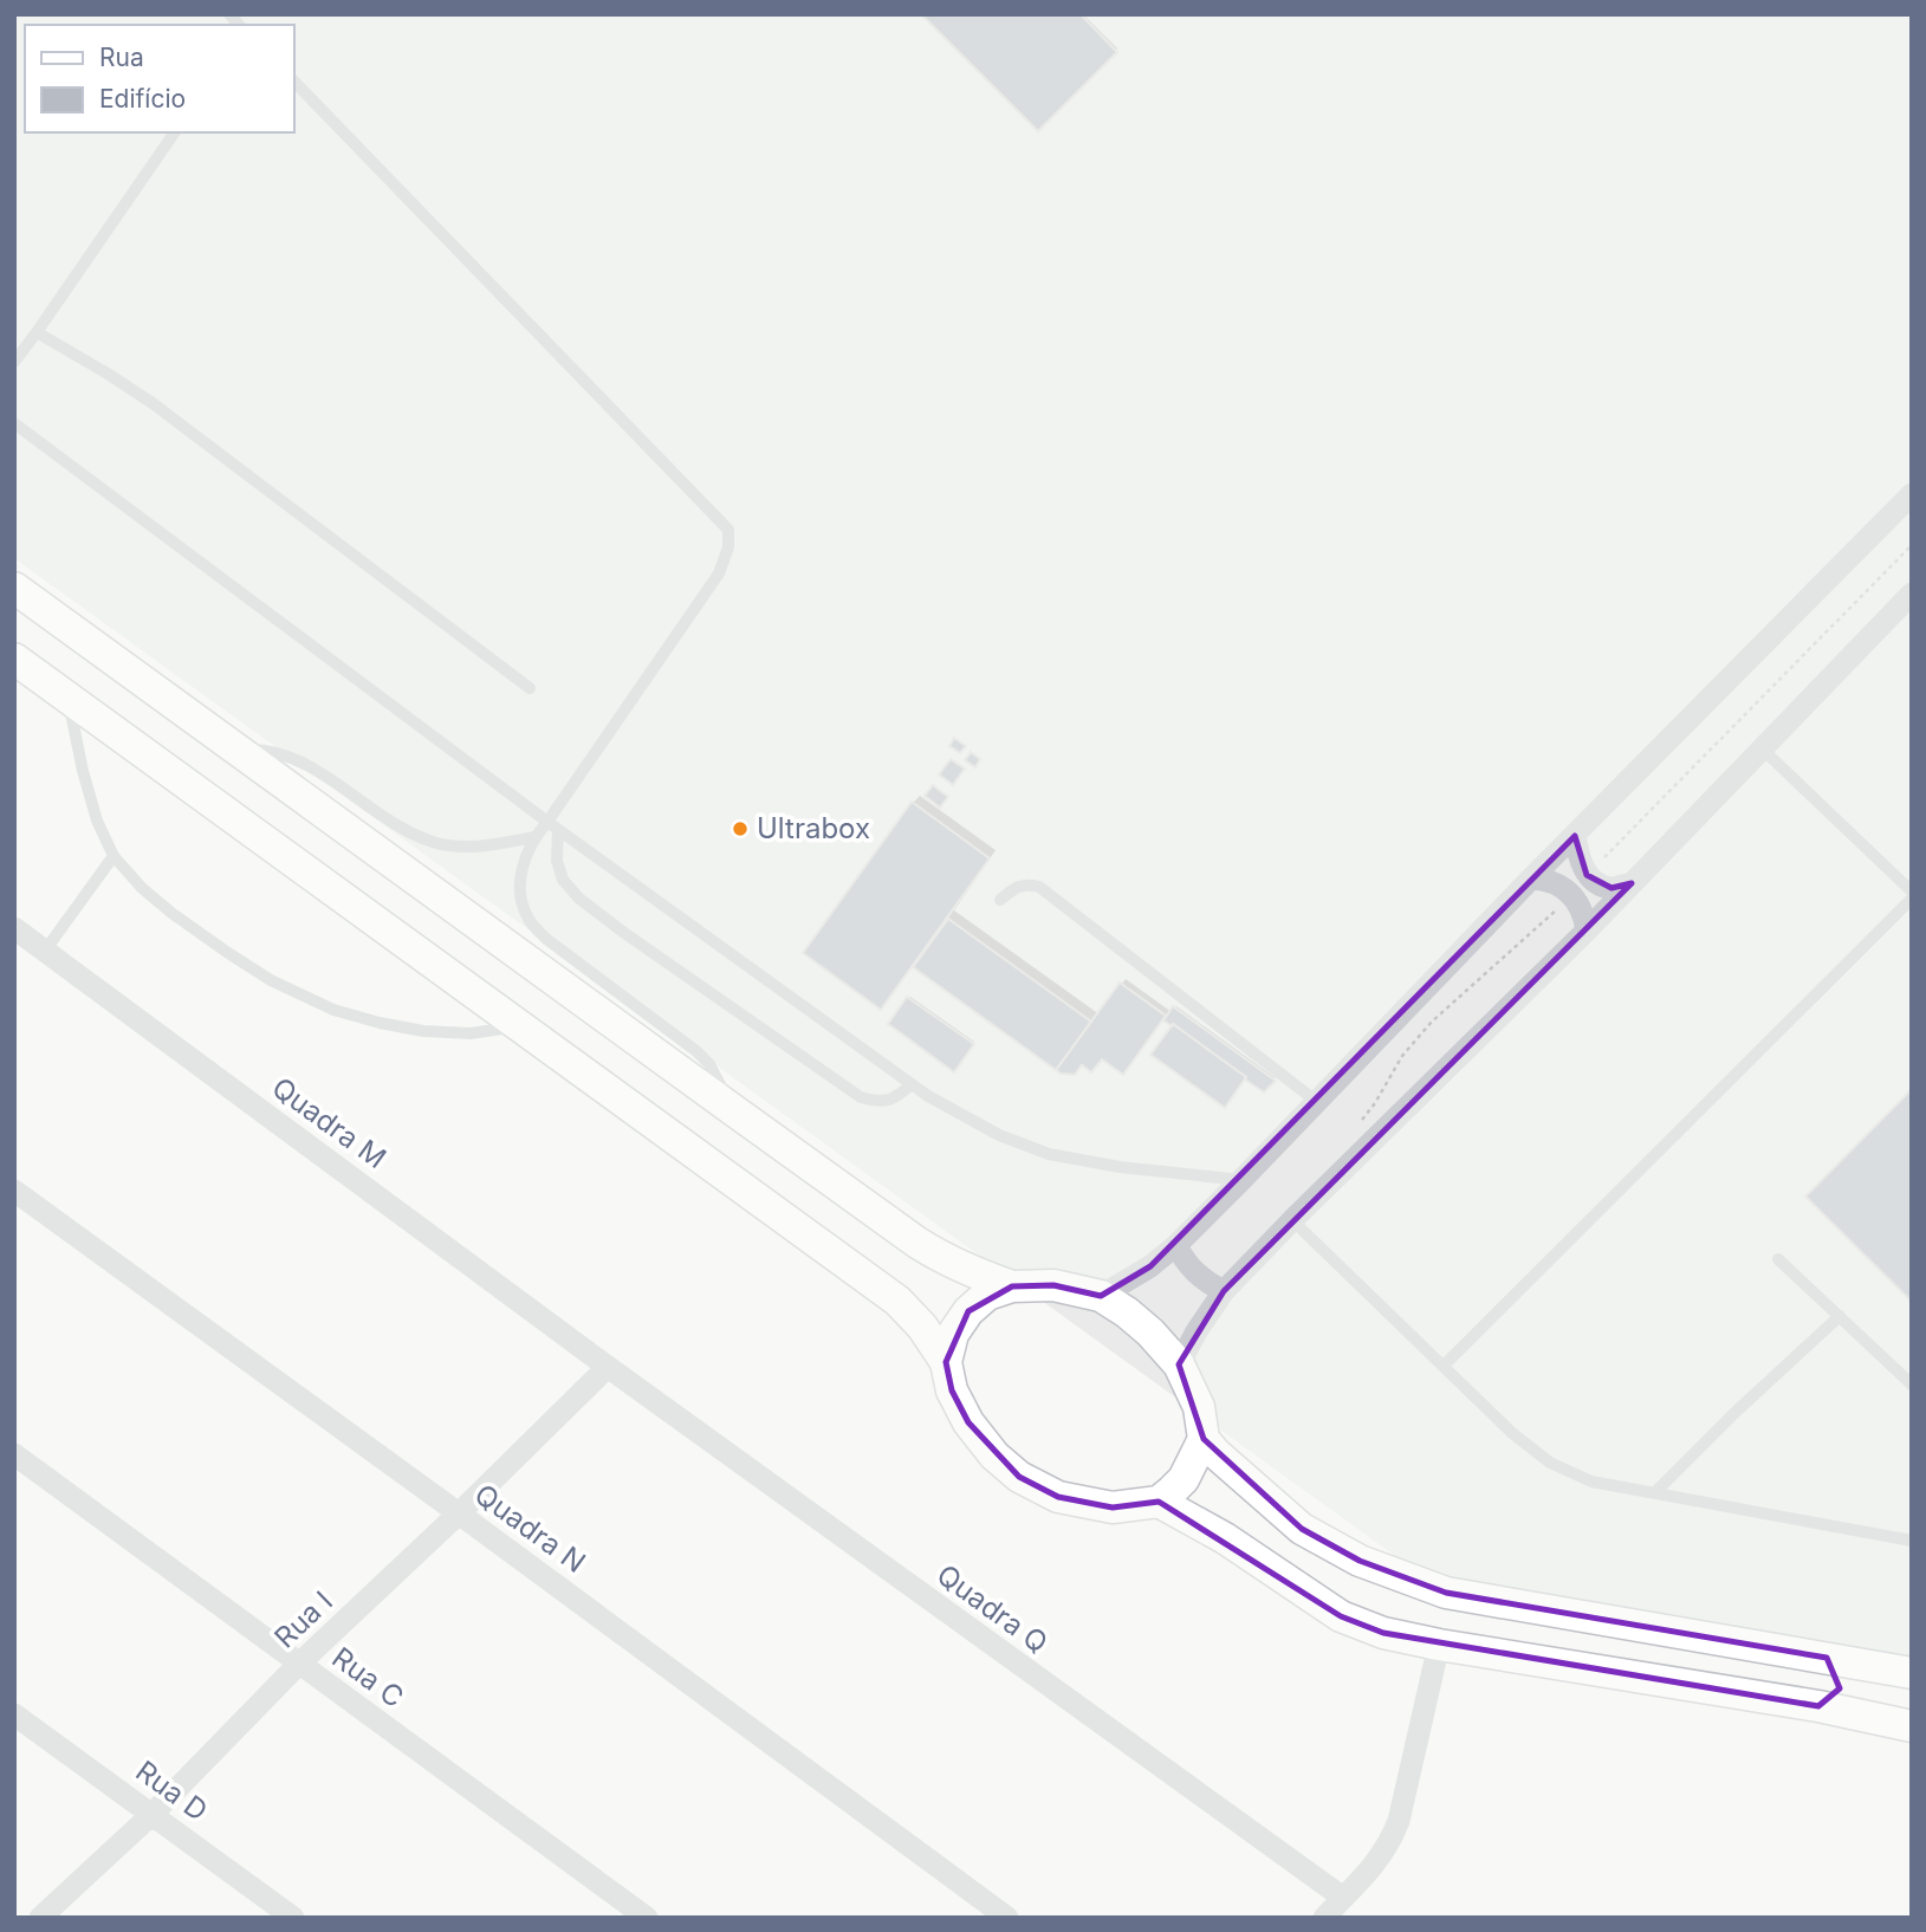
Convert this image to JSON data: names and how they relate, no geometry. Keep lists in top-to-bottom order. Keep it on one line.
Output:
{"streets":{"street":["Quadra M","Quadra N","Quadra Q","Rua I","Rua C","Rua D"]},"crossings":[["Quadra M","Quadra Q"],["Quadra M","Rua I"],["Quadra N","Rua I"],["Quadra Q","Rua I"],["Rua I","Rua C"],["Rua I","Rua D"]],"places":["Ultrabox"],"legend":["Rua","Edifício"]}
